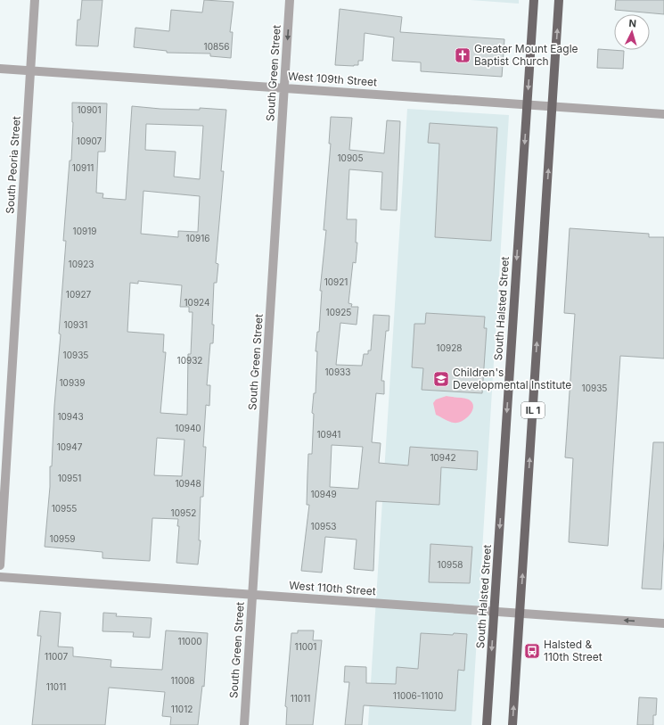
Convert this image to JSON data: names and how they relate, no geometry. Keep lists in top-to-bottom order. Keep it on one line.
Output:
{"streets":{"main road":["South Halsted Street","IL 1"],"street":["South Green Street","West 109th Street","South Peoria Street","West 110th Street"]},"crossings":[["South Green Street","West 109th Street"],["South Green Street","West 110th Street"],["West 109th Street","South Peoria Street"],["West 109th Street","South Halsted Street"],["West 109th Street","IL 1"],["South Halsted Street","West 110th Street"],["IL 1","West 110th Street"]],"places":{"church":["Greater Mount Eagle Baptist Church"],"school or university":["Children's Developmental Institute"],"bus stop":["Halsted & 110th Street"]},"house_numbers":["10856","10901","10907","10905","10911","10919","10916","10923","10921","10927","10924","10925","10931","10928","10935","10932","10933","10939","10935","10943","10940","10941","10947","10942","10951","10948","10949","10955","10952","10953","10959","10958","11000","11001","11007","11008","11011","11006-11010","11011","11012"],"north":"top"}
